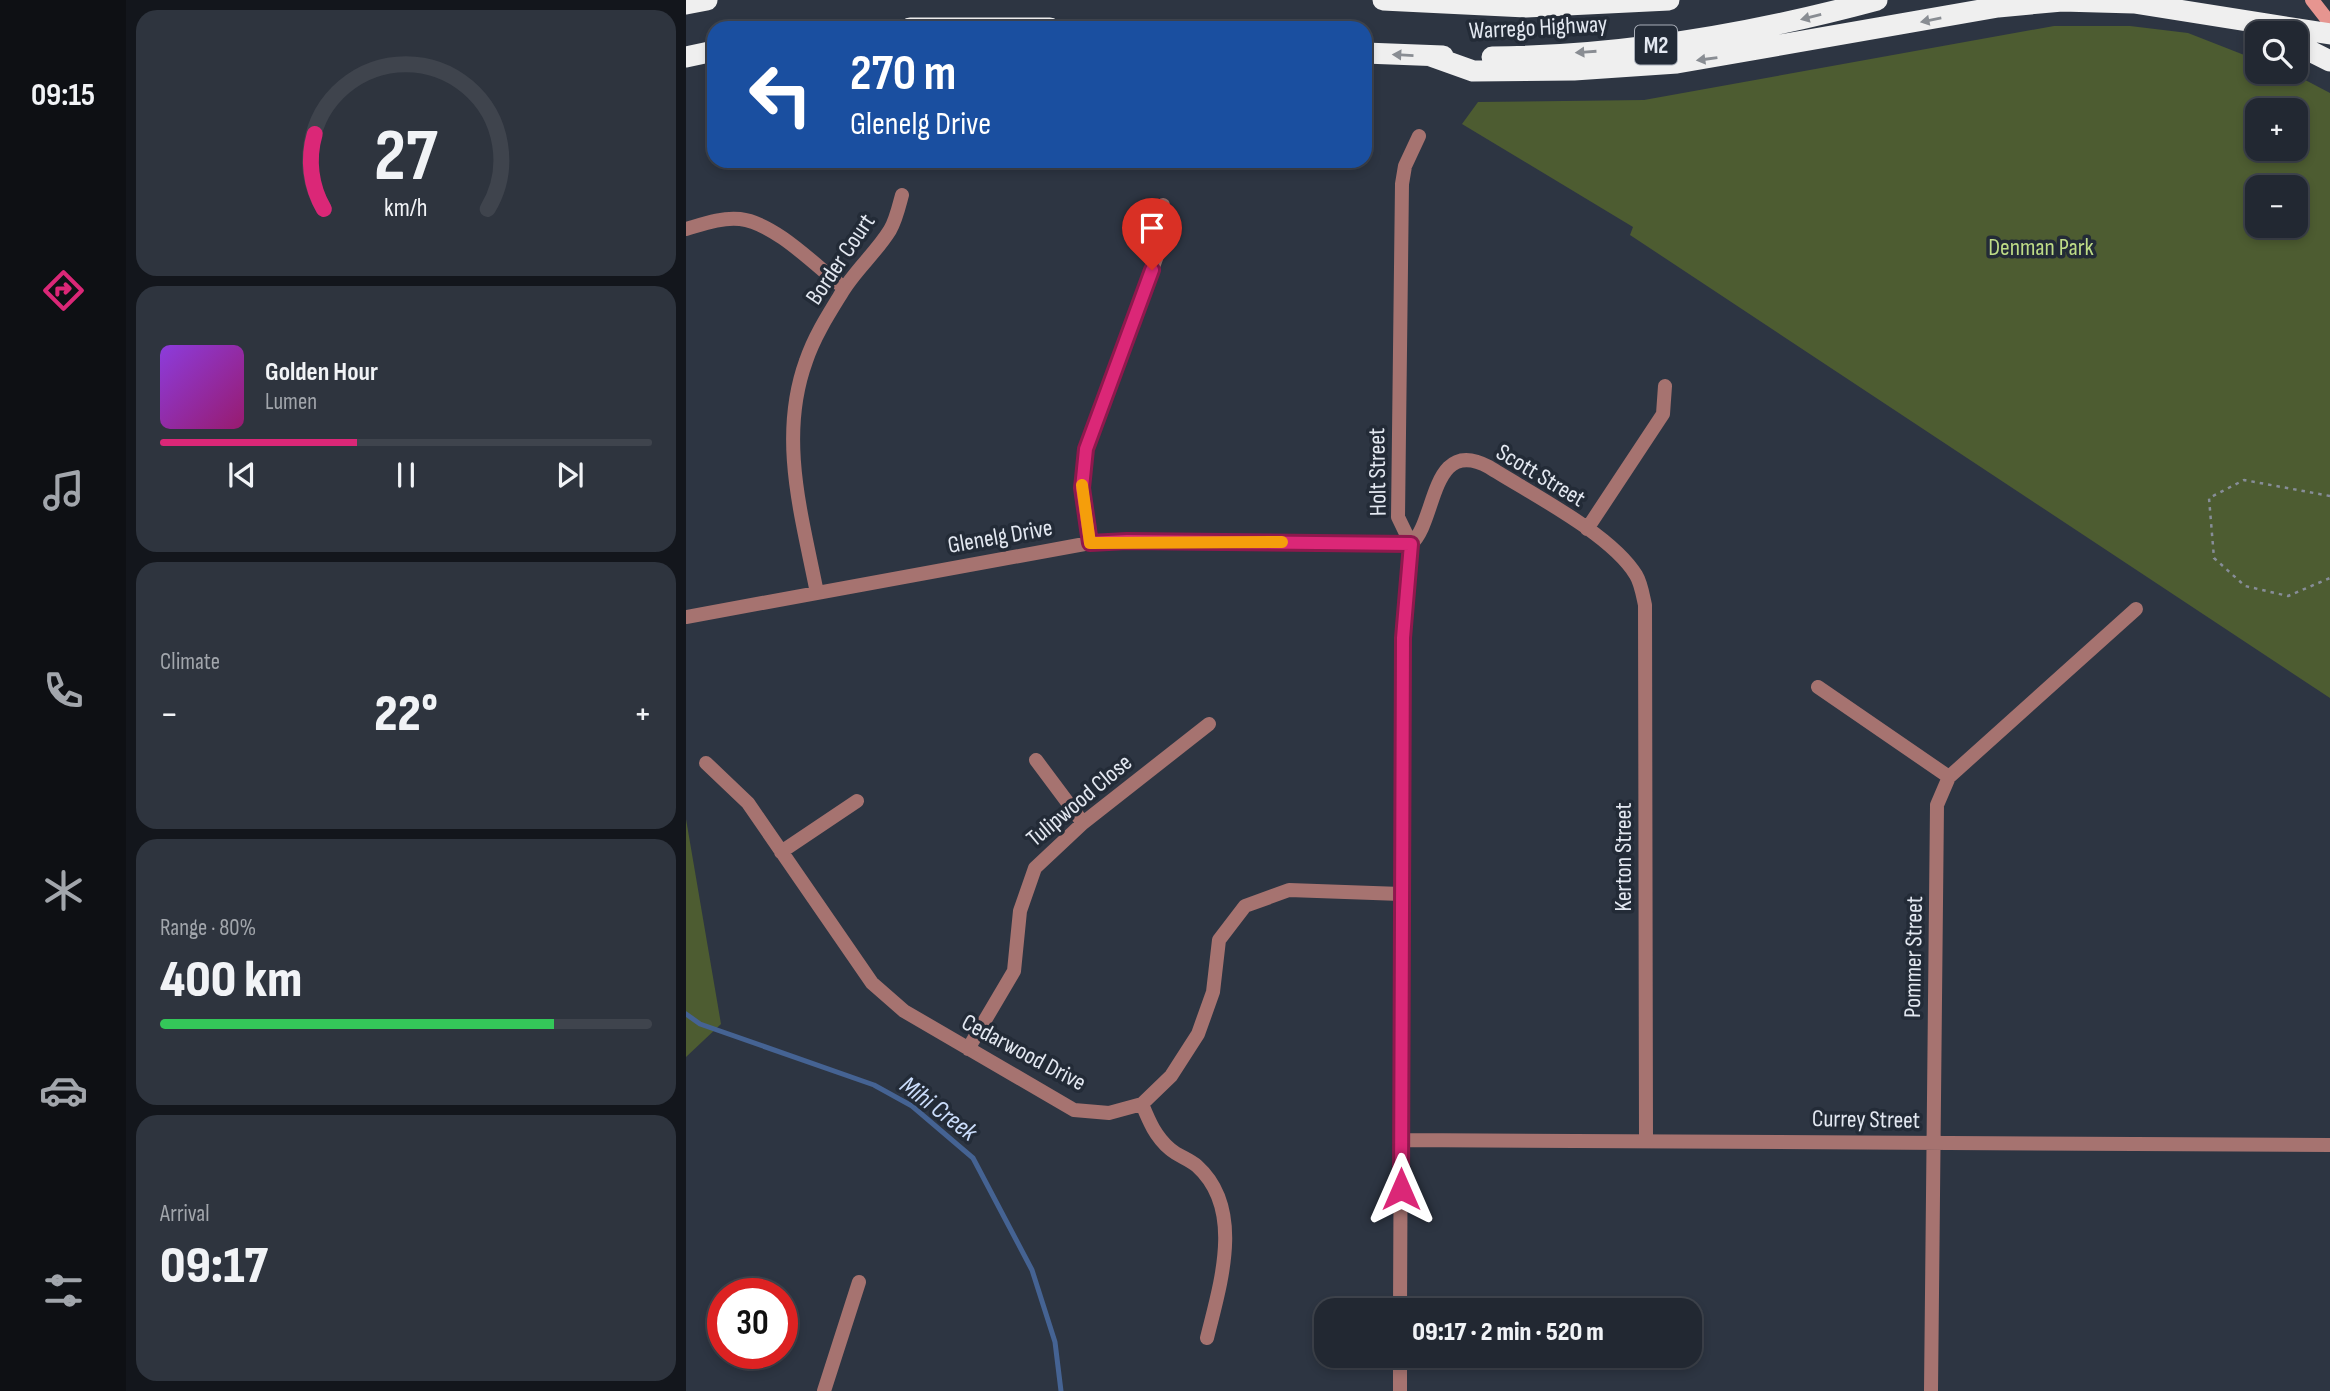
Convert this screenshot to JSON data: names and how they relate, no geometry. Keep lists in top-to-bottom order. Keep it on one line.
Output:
{"streets":{"highway":["Warrego Highway","M2"],"street":["Border Court","Holt Street","Scott Street","Glenelg Drive","Tulipwood Close","Kerton Street","Pommer Street","Cedarwood Drive","Currey Street"]},"crossings":[["Border Court","Glenelg Drive"],["Holt Street","Scott Street"],["Holt Street","Glenelg Drive"],["Holt Street","Cedarwood Drive"],["Holt Street","Currey Street"],["Scott Street","Glenelg Drive"],["Scott Street","Kerton Street"],["Tulipwood Close","Cedarwood Drive"],["Kerton Street","Currey Street"],["Pommer Street","Currey Street"]],"water":["Mihi Creek"],"parks":["Denman Park"],"page":{"tabs":"09:15","map_buttons":["+","−"],"turn":["270 m","Glenelg Drive"],"song":["Golden Hour","Lumen"],"tile":["Climate",["Range · 80%","400 km"],["Arrival","09:17"]],"heat":["−","22°","+"],"limit":"30","trip":"09:17 · 2 min · 520 m","gauge":["27","km/h"]}}
